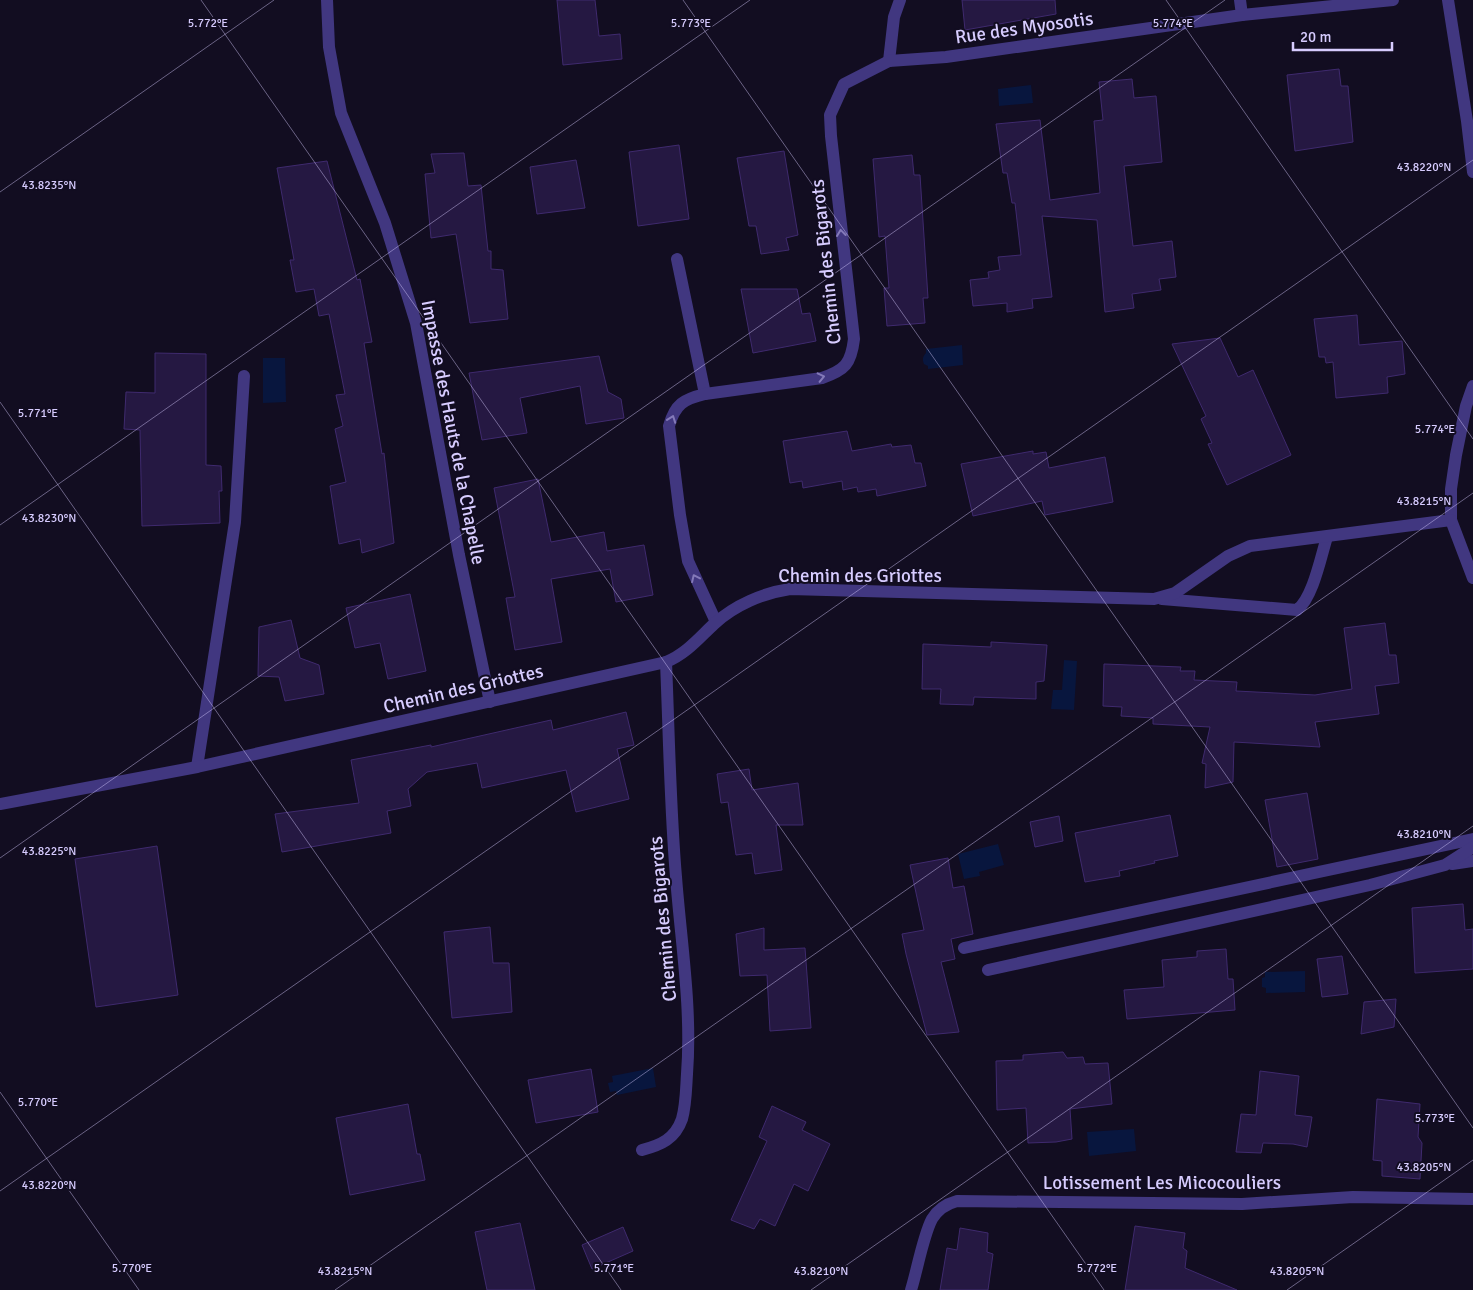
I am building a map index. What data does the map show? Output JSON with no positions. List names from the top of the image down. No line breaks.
{"streets":{"street":["Rue des Myosotis","Chemin des Bigarots","Impasse des Hauts de la Chapelle","Chemin des Griottes","Lotissement Les Micocouliers"]},"crossings":[["Rue des Myosotis","Chemin des Bigarots"],["Chemin des Bigarots","Chemin des Griottes"],["Impasse des Hauts de la Chapelle","Chemin des Griottes"]],"one_way":["Chemin des Bigarots"],"scale_bar":"20 m","coordinates":["5.772°E","5.773°E","5.774°E","43.8220°N","43.8235°N","5.771°E","43.8215°N","43.8230°N","43.8210°N","43.8225°N","5.770°E","43.8205°N"]}
